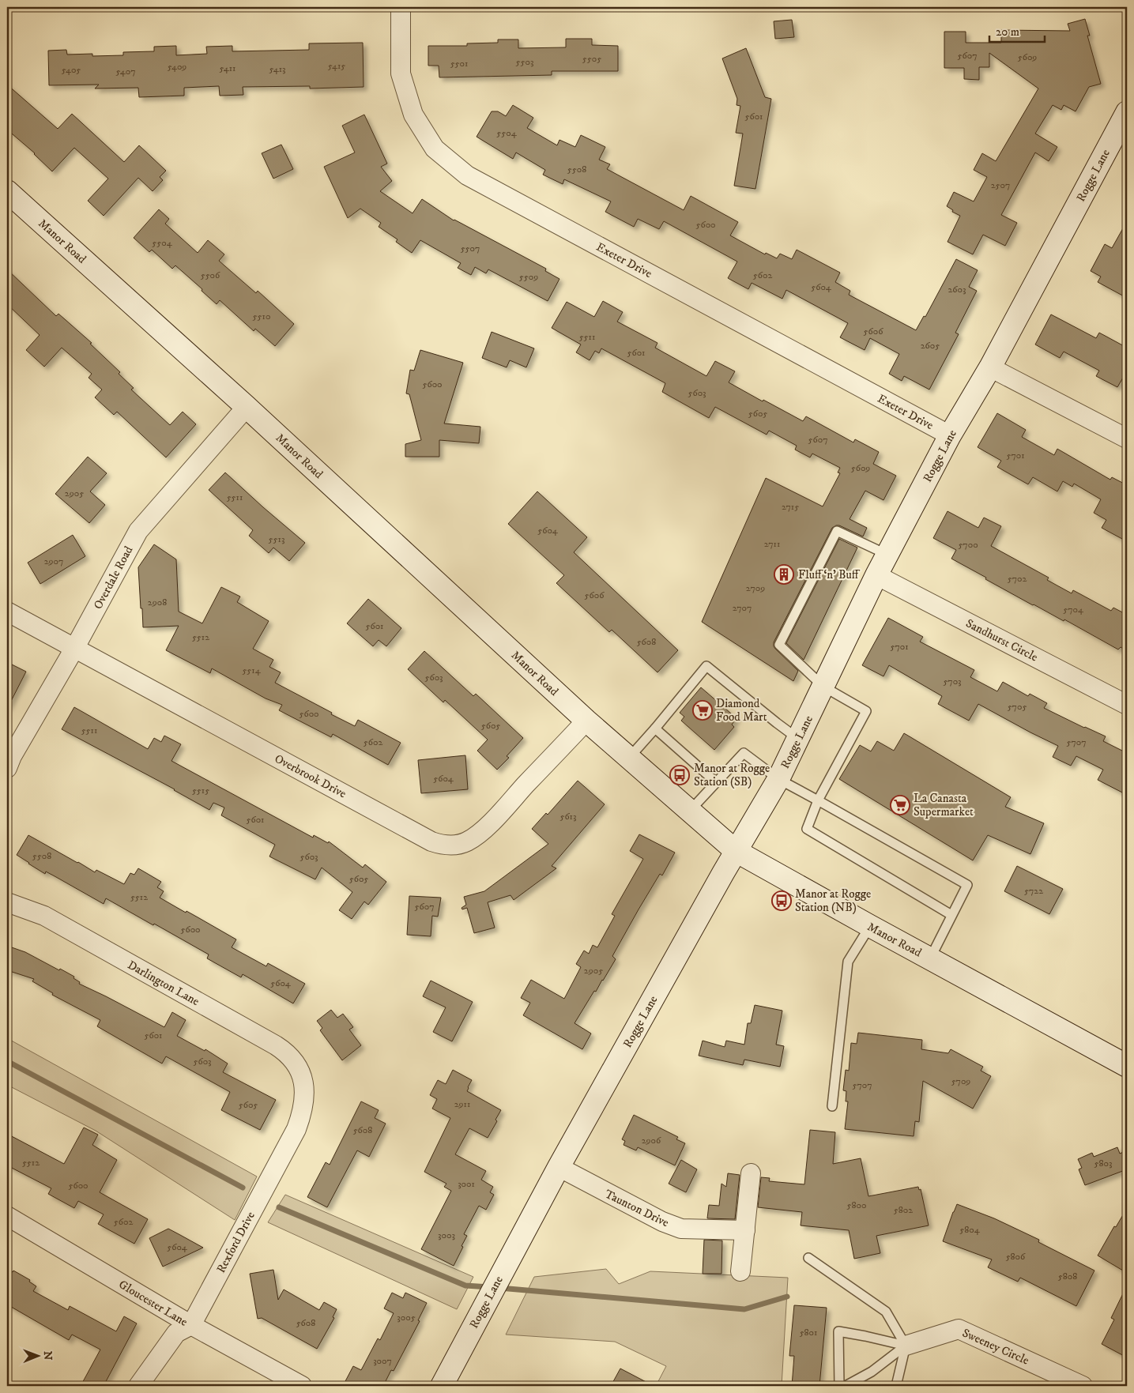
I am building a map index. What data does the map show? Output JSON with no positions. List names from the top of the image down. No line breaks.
{"streets":{"street":["Rogge Lane","Manor Road","Exeter Drive","Overdale Road","Sandhurst Circle","Overbrook Drive","Darlington Lane","Taunton Drive","Rexford Drive","Gloucester Lane","Sweeney Circle"]},"crossings":[["Rogge Lane","Manor Road"],["Rogge Lane","Exeter Drive"],["Rogge Lane","Sandhurst Circle"],["Rogge Lane","Taunton Drive"],["Manor Road","Overdale Road"],["Manor Road","Overbrook Drive"],["Overdale Road","Overbrook Drive"],["Darlington Lane","Rexford Drive"],["Rexford Drive","Gloucester Lane"]],"places":{"building":["Fluff ‘n’ Buff"],"supermarket":["Diamond Food Mart","La Canasta Supermarket"],"bus stop":["Manor at Rogge Station (SB)","Manor at Rogge Station (NB)"]},"house_numbers":["5607","5609","5505","5503","5501","5415","5409","5411","5413","5405","5407","5601","5504","5508","2507","5600","5504","5507","5506","5602","5509","5604","2603","5510","5606","5511","2605","5601","5600","5603","5605","5607","5701","5609","2905","5511","2715","5604","5513","2711","5700","2907","5702","2709","5606","2908","2707","5704","5601","5512","5608","5701","5514","5603","5703","5705","5600","5605","5511","5602","5707","5604","5515","5613","5601","5508","5603","5605","5722","5512","5607","5600","2905","5604","5601","5603","5709","5707","2911","5605","5608","2906","5512","5803","3001","5600","5800","5802","5602","5804","3003","5604","5806","5808","3005","5608","5801","3007"],"scale_bar":"20 m","north":"right"}
